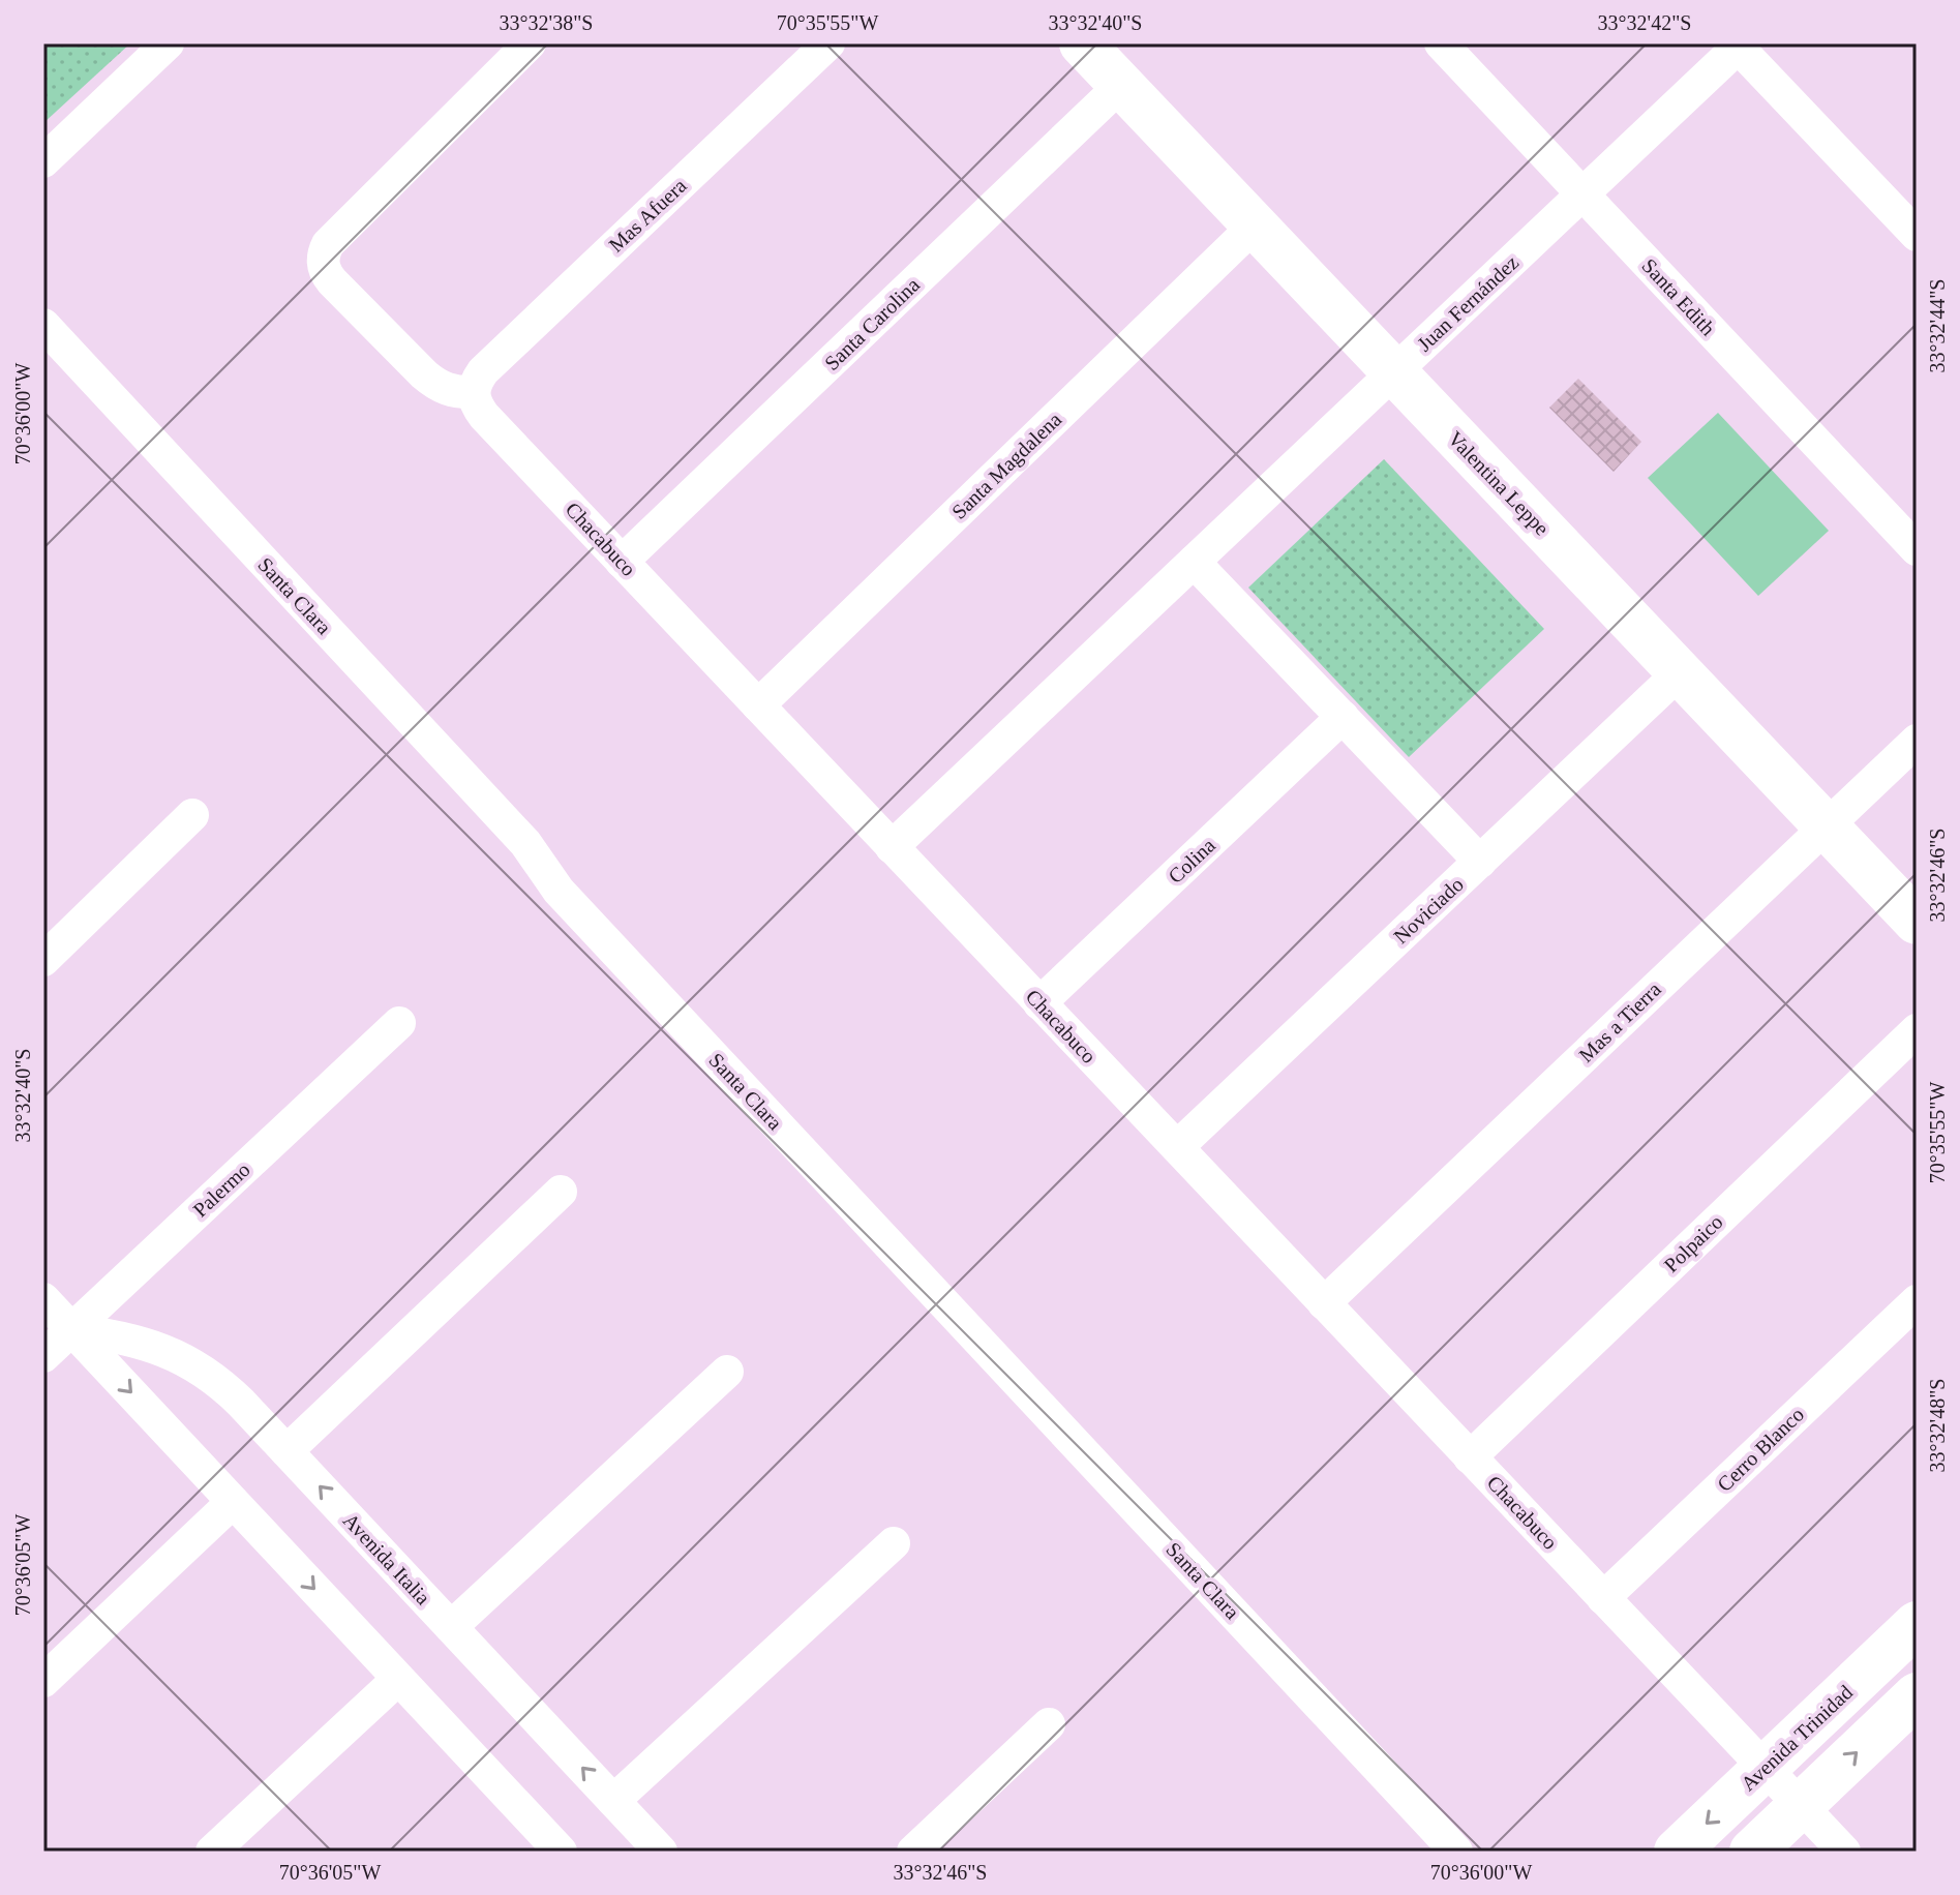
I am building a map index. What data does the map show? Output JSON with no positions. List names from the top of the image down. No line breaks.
{"streets":{"street":["Mas Afuera","Santa Edith","Juan Fernández","Santa Carolina","Santa Magdalena","Valentina Leppe","Chacabuco","Santa Clara","Colina","Noviciado","Mas a Tierra","Palermo","Polpaico","Cerro Blanco","Avenida Italia","Avenida Trinidad"]},"crossings":[["Mas Afuera","Chacabuco"],["Santa Edith","Juan Fernández"],["Juan Fernández","Valentina Leppe"],["Juan Fernández","Chacabuco"],["Santa Carolina","Valentina Leppe"],["Santa Carolina","Chacabuco"],["Santa Magdalena","Valentina Leppe"],["Santa Magdalena","Chacabuco"],["Valentina Leppe","Noviciado"],["Valentina Leppe","Mas a Tierra"],["Chacabuco","Colina"],["Chacabuco","Noviciado"],["Chacabuco","Mas a Tierra"],["Chacabuco","Polpaico"],["Chacabuco","Cerro Blanco"],["Chacabuco","Avenida Trinidad"],["Palermo","Avenida Italia"]],"coordinates":["33°32'38\"S","70°35'55\"W","33°32'40\"S","33°32'42\"S","33°32'44\"S","70°36'00\"W","33°32'46\"S","33°32'48\"S","70°36'05\"W"]}
